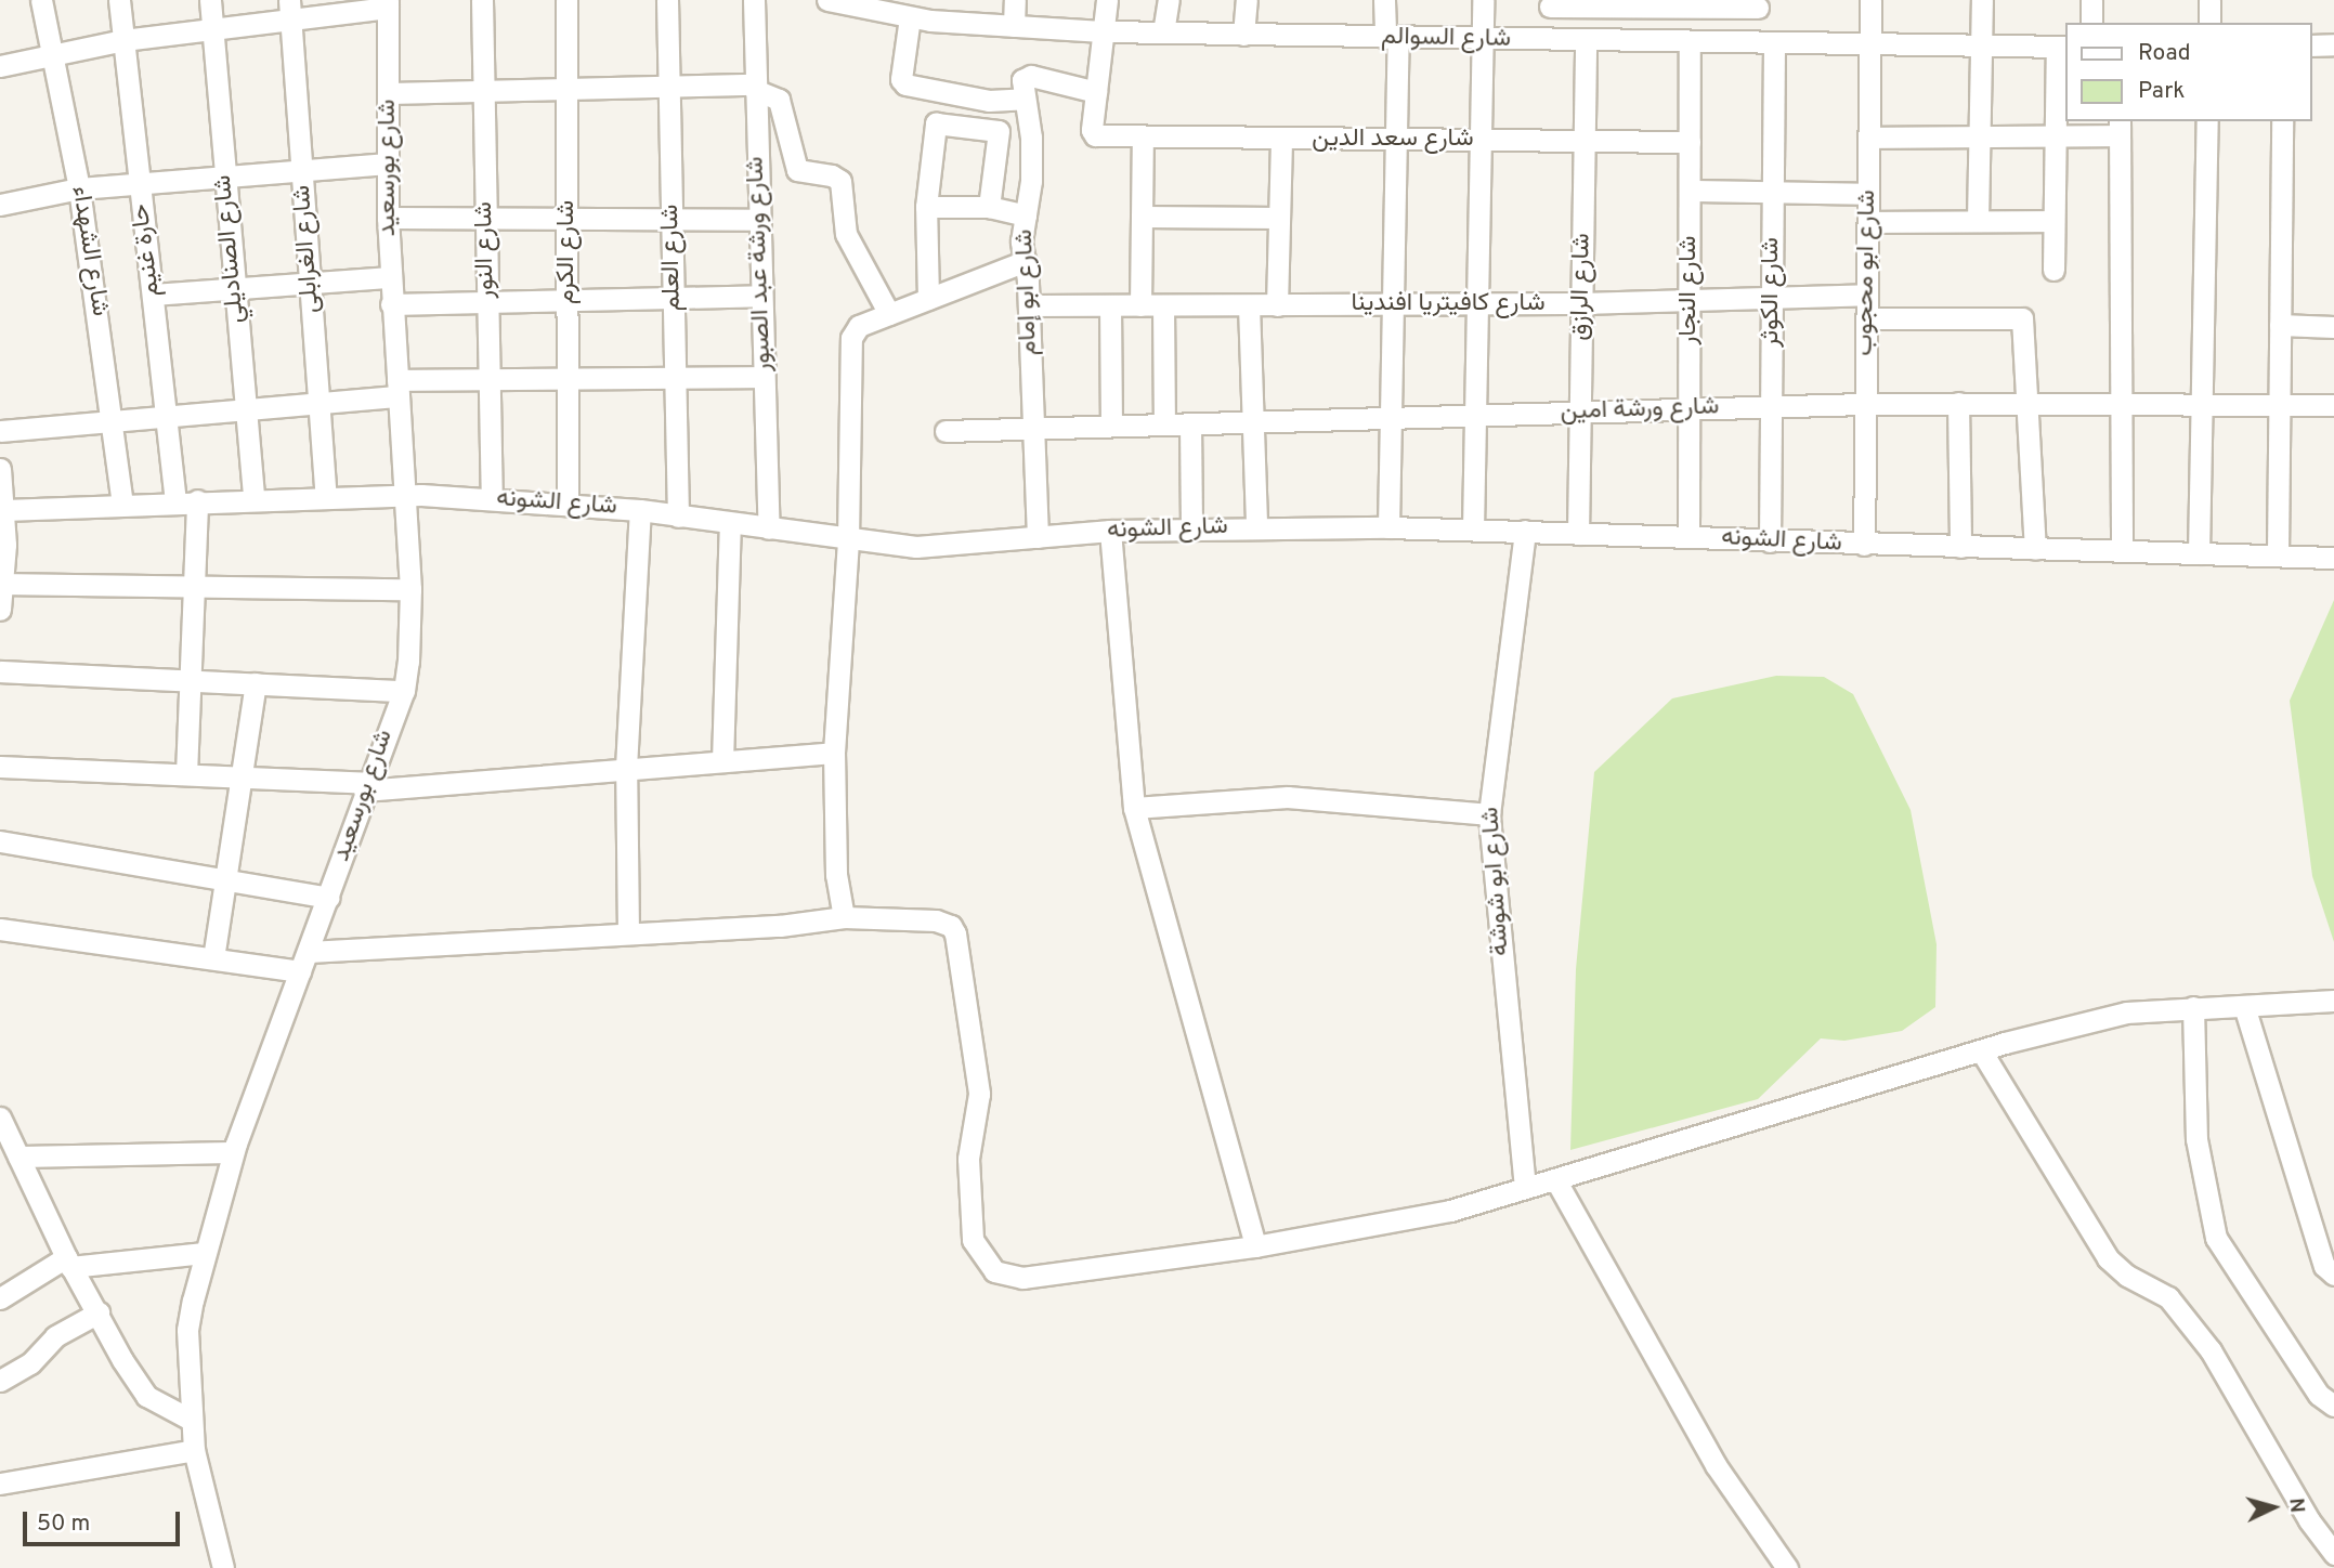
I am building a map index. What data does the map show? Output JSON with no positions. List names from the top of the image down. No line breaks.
{"streets":{"street":["شارع السوالم","شارع سعد الدين","شارع بورسعيد","شارع الصناديلي","شارع الغرابلى","حارة غنيم","شارع النور","شارع الشهداء","شارع الكرم","شارع العلم","شارع ورشة عبد الصبور","شارع ابو محجوب","شارع الرازق","شارع النجار","شارع ابو إمام","شارع الكوثر","شارع كافيتريا افندينا","شارع ورشة امين","شارع الشونه","شارع ابو شوشة"]},"crossings":[["شارع السوالم","شارع ابو محجوب"],["شارع السوالم","شارع الرازق"],["شارع السوالم","شارع النجار"],["شارع السوالم","شارع الكوثر"],["شارع سعد الدين","شارع الرازق"],["شارع سعد الدين","شارع النجار"],["شارع بورسعيد","شارع الشونه"],["شارع الصناديلي","شارع الشونه"],["شارع الغرابلى","شارع الشونه"],["حارة غنيم","شارع الشونه"],["شارع النور","شارع الشونه"],["شارع الشهداء","شارع الشونه"],["شارع الكرم","شارع الشونه"],["شارع العلم","شارع الشونه"],["شارع ورشة عبد الصبور","شارع الشونه"],["شارع ابو محجوب","شارع كافيتريا افندينا"],["شارع ابو محجوب","شارع ورشة امين"],["شارع ابو محجوب","شارع الشونه"],["شارع الرازق","شارع كافيتريا افندينا"],["شارع الرازق","شارع ورشة امين"],["شارع الرازق","شارع الشونه"],["شارع النجار","شارع كافيتريا افندينا"],["شارع النجار","شارع ورشة امين"],["شارع النجار","شارع الشونه"],["شارع ابو إمام","شارع كافيتريا افندينا"],["شارع ابو إمام","شارع ورشة امين"],["شارع ابو إمام","شارع الشونه"],["شارع الكوثر","شارع كافيتريا افندينا"],["شارع الكوثر","شارع ورشة امين"],["شارع الكوثر","شارع الشونه"],["شارع الشونه","شارع ابو شوشة"]],"legend":["Road","Park"],"scale_bar":"50 m","north":"right"}
